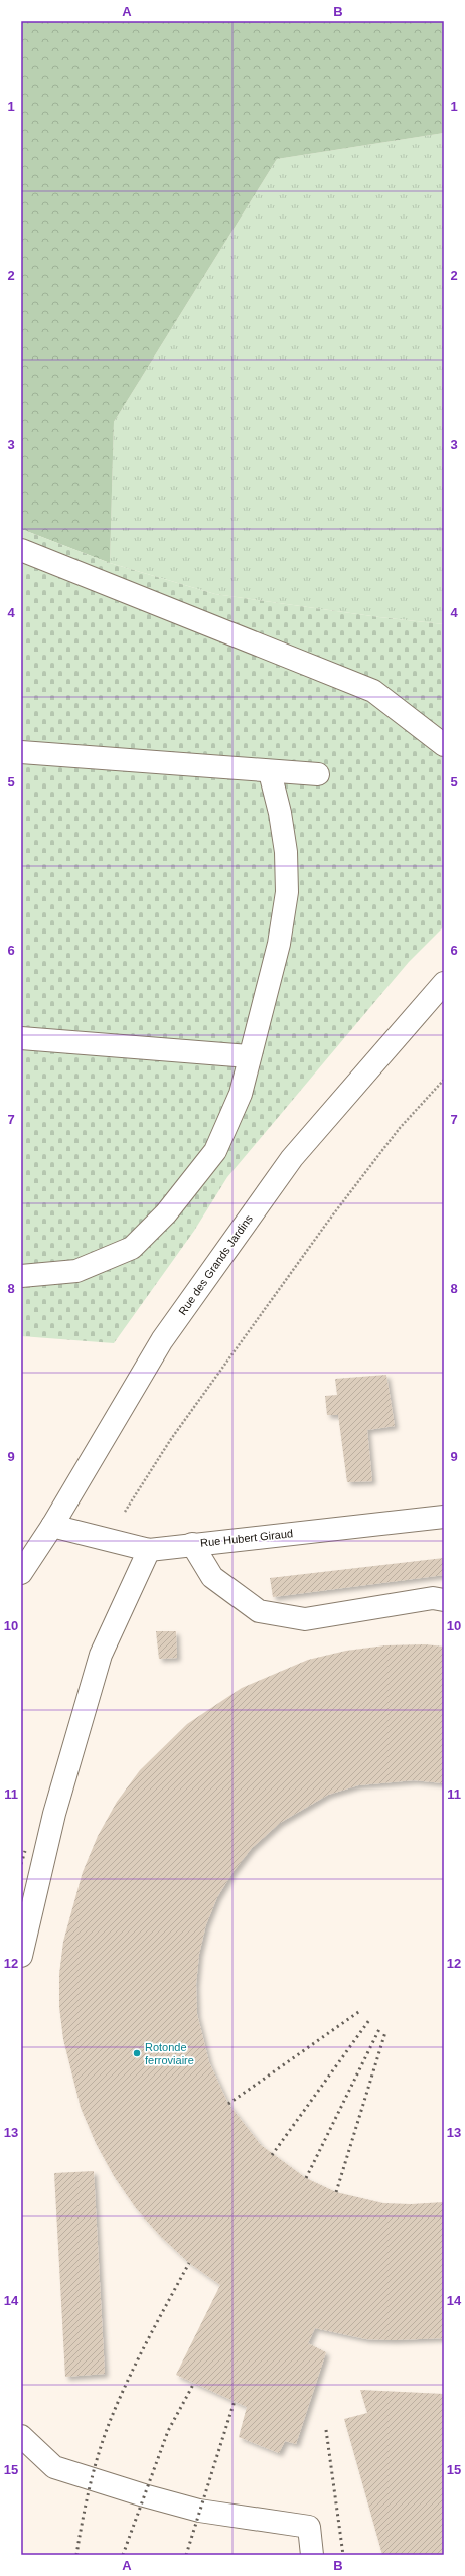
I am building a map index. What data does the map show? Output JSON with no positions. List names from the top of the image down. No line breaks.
{"streets":{"main road":["Rue des Grands Jardins","Rue Hubert Giraud"]},"crossings":[["Rue des Grands Jardins","Rue Hubert Giraud"]],"places":["Rotonde ferroviaire"],"grid":{"columns":["A","B"],"rows":["1","2","3","4","5","6","7","8","9","10","11","12","13","14","15"]}}
